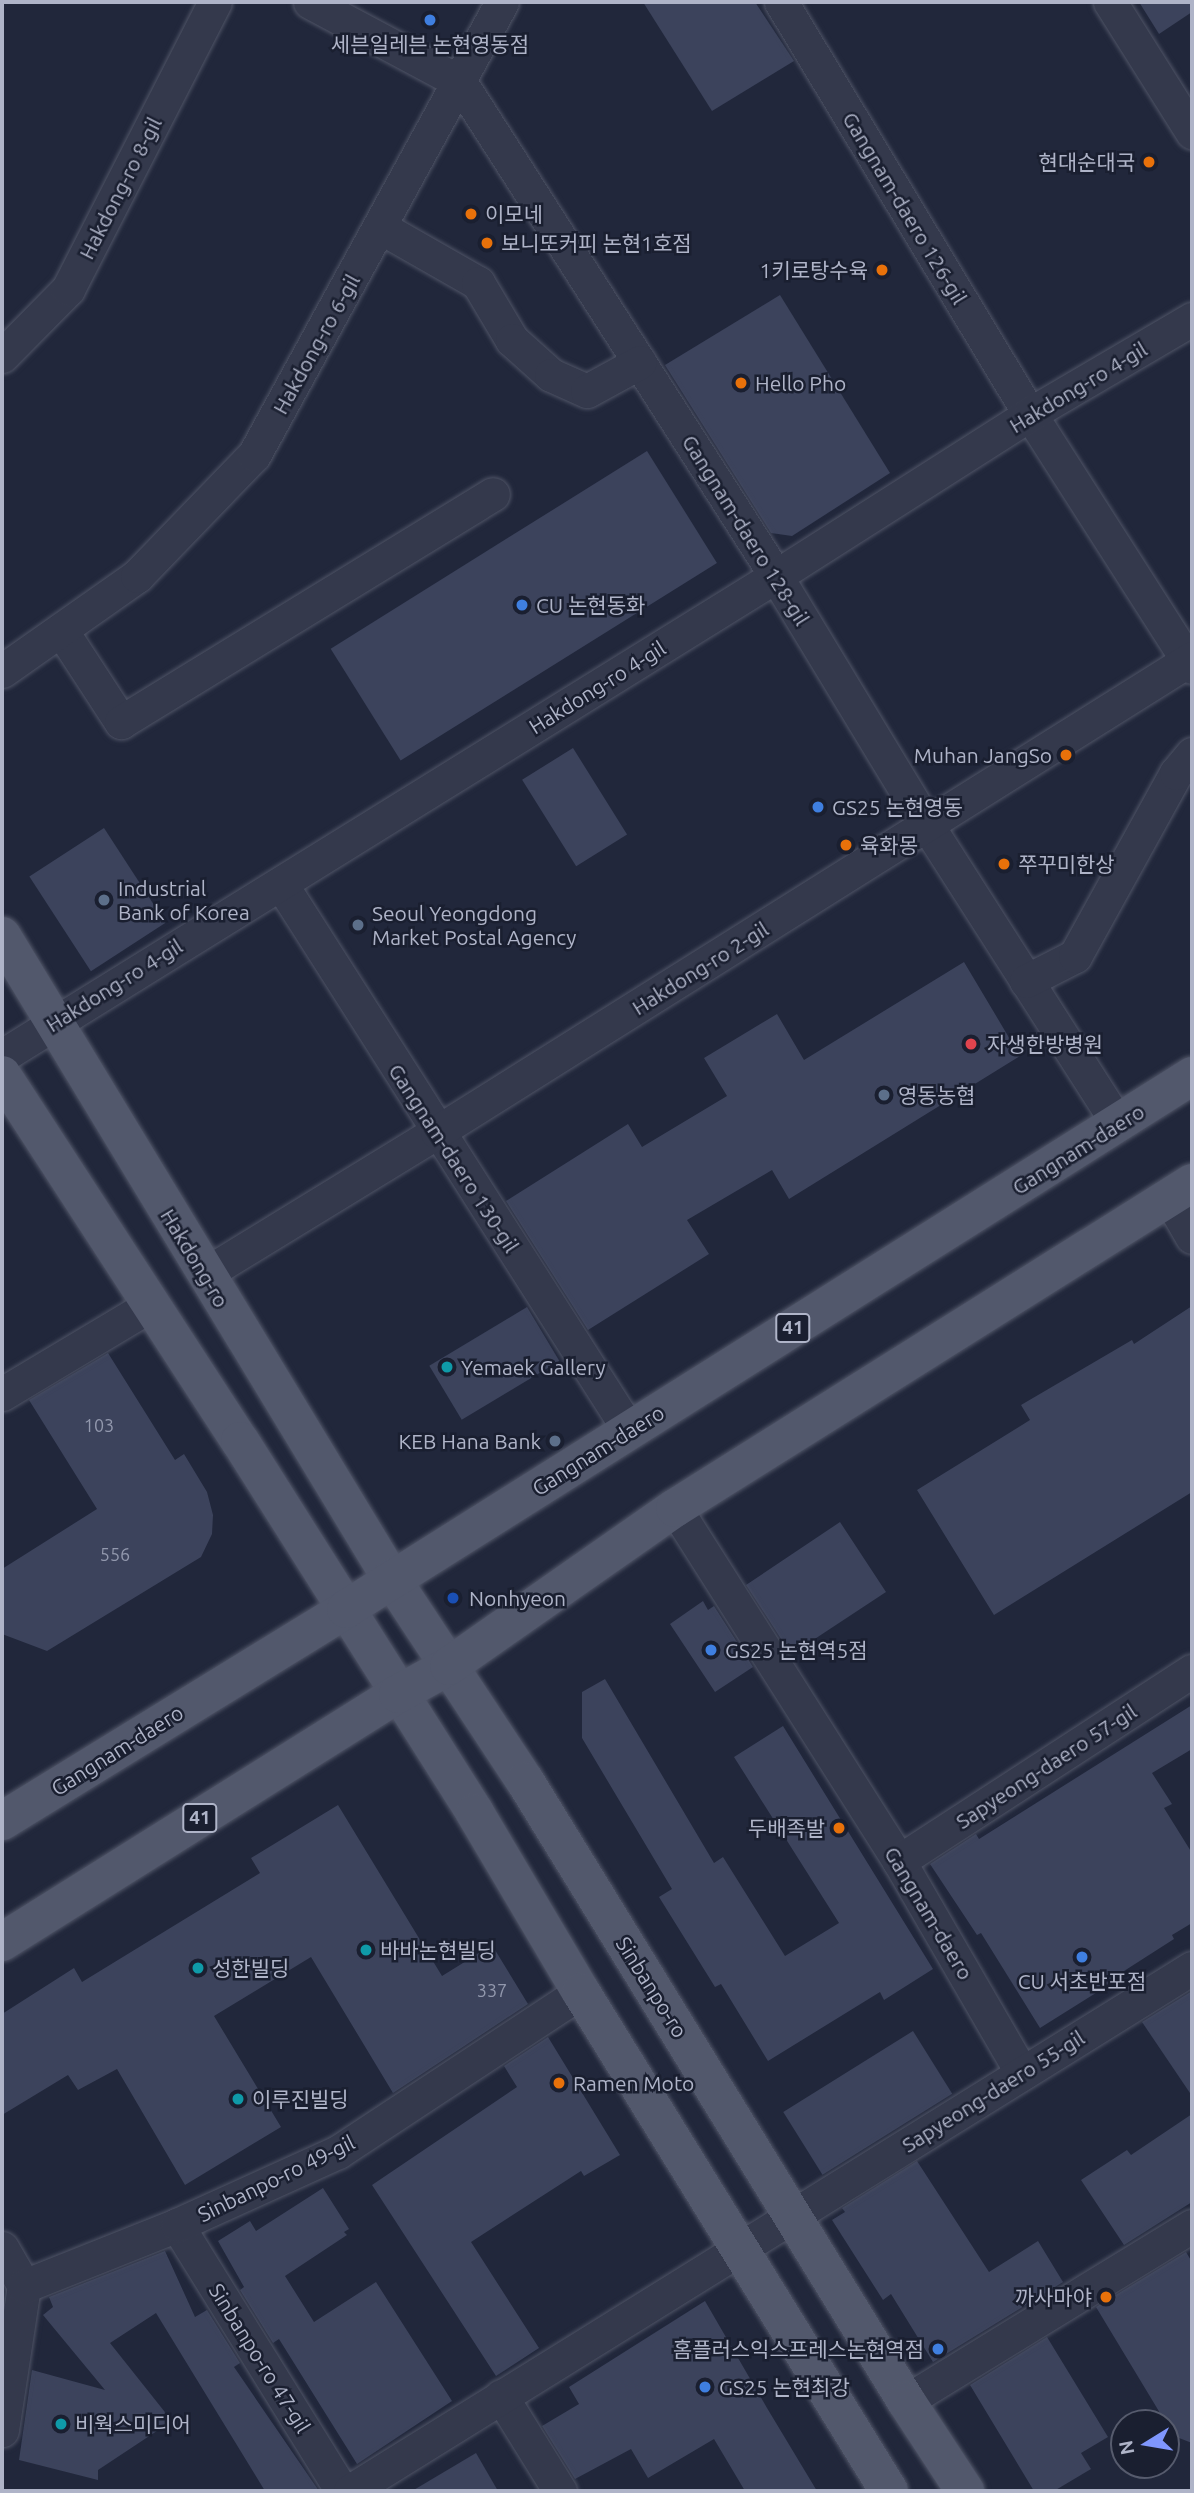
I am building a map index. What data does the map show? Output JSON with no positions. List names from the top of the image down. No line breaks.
{"streets":{"main road":["Gangnam-daero","Hakdong-ro","41","Sinbanpo-ro"],"street":["Hakdong-ro 8-gil","Gangnam-daero 126-gil","Hakdong-ro 6-gil","Hakdong-ro 4-gil","Gangnam-daero 128-gil","Hakdong-ro 2-gil","Gangnam-daero 130-gil","Sapyeong-daero 57-gil","Sapyeong-daero 55-gil","Sinbanpo-ro 49-gil","Sinbanpo-ro 47-gil"]},"crossings":[["Gangnam-daero 126-gil","Hakdong-ro 4-gil"],["Gangnam-daero 126-gil","Hakdong-ro 2-gil"],["Hakdong-ro 6-gil","Gangnam-daero 128-gil"],["Hakdong-ro 4-gil","Gangnam-daero 128-gil"],["Hakdong-ro 4-gil","Gangnam-daero 130-gil"],["Hakdong-ro 4-gil","Hakdong-ro"],["Gangnam-daero 128-gil","Hakdong-ro 2-gil"],["Gangnam-daero 128-gil","Gangnam-daero"],["Hakdong-ro 2-gil","Gangnam-daero 130-gil"],["Hakdong-ro 2-gil","Hakdong-ro"],["Gangnam-daero","Gangnam-daero 130-gil"],["Gangnam-daero","Hakdong-ro"],["Gangnam-daero","41"],["Gangnam-daero","Sapyeong-daero 57-gil"],["Gangnam-daero","Sinbanpo-ro"],["Gangnam-daero","Sapyeong-daero 55-gil"],["Hakdong-ro","Sinbanpo-ro"],["41","Sinbanpo-ro"],["Sinbanpo-ro","Sapyeong-daero 55-gil"],["Sinbanpo-ro 49-gil","Sinbanpo-ro 47-gil"]],"places":["세븐일레븐 논현영동점","현대순대국","이모네","보니또커피 논현1호점","1키로탕수육","Hello Pho","CU 논현동화","Muhan JangSo","GS25 논현영동","육화몽","쭈꾸미한상","Industrial Bank of Korea","Seoul Yeongdong Market Postal Agency","자생한방병원","영동농협","Yemaek Gallery","KEB Hana Bank","Nonhyeon","GS25 논현역5점","두배족발","바바논현빌딩","CU 서초반포점","성한빌딩","Ramen Moto","이루진빌딩","까사마야","홈플러스익스프레스논현역점","GS25 논현최강","비웍스미디어"],"house_numbers":["103","556","337"],"north":"left"}
